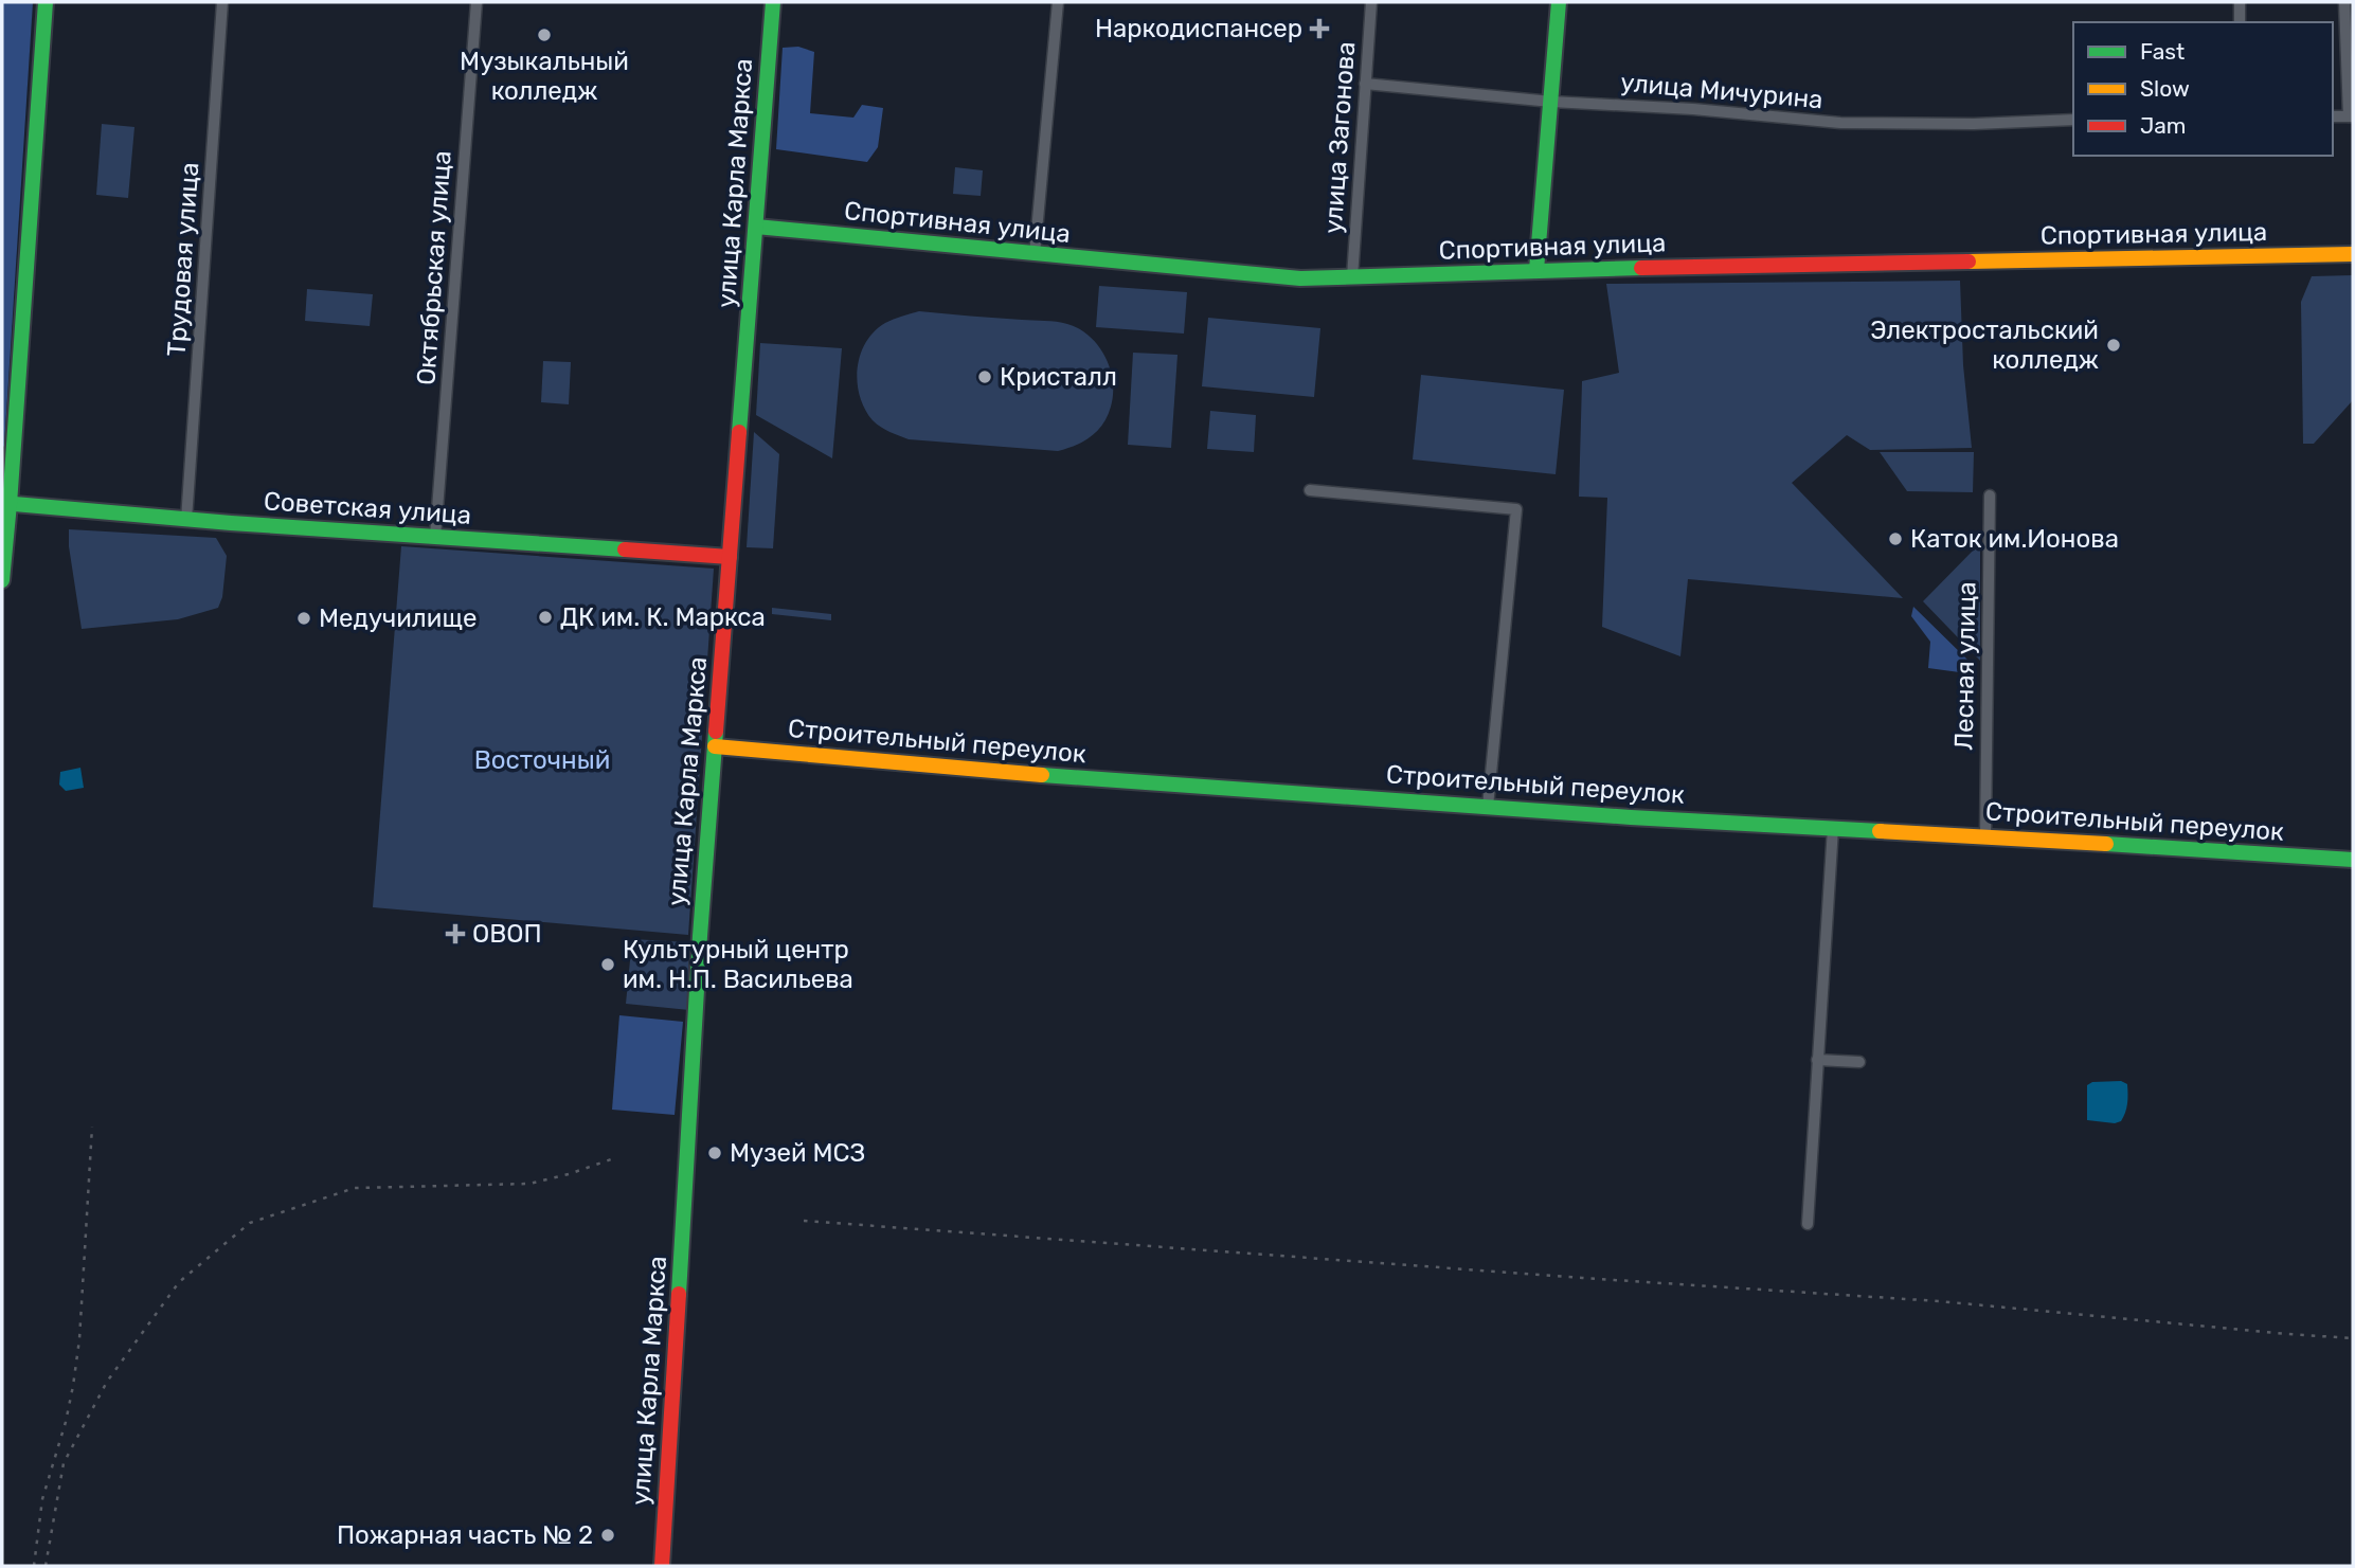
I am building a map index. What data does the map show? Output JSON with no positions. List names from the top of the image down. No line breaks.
{"streets":{"street":["улица Мичурина","улица Загонова","улица Карла Маркса","Спортивная улица","Трудовая улица","Октябрьская улица","Советская улица","Лесная улица","Строительный переулок"]},"crossings":[["улица Мичурина","улица Загонова"],["улица Загонова","Спортивная улица"],["улица Карла Маркса","Спортивная улица"],["улица Карла Маркса","Советская улица"],["улица Карла Маркса","Строительный переулок"],["Трудовая улица","Советская улица"],["Октябрьская улица","Советская улица"],["Лесная улица","Строительный переулок"]],"parks":["Восточный"],"places":{"health":["Наркодиспансер","ОВОП"],"other":["Музыкальный колледж","Электростальский колледж","Кристалл","Каток им.Ионова","ДК им. К. Маркса","Медучилище","Культурный центр им. Н.П. Васильева","Музей МСЗ","Пожарная часть № 2"]},"legend":["Fast","Slow","Jam"]}
